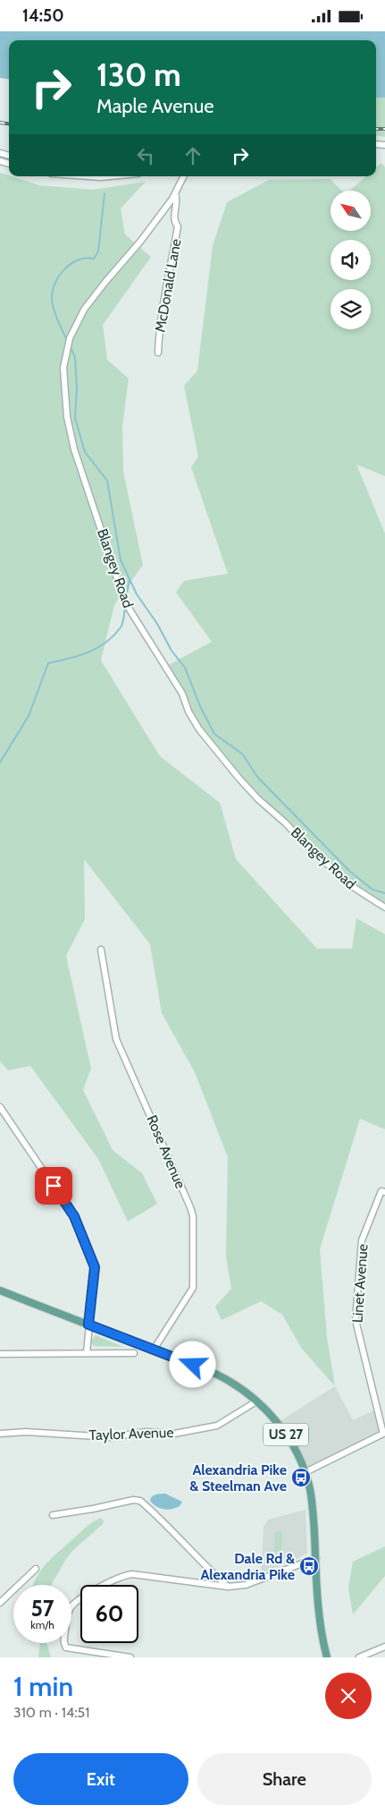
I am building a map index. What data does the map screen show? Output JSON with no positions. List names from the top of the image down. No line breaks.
{"streets":{"main road":["US 27"],"street":["McDonald Lane","Blangey Road","Rose Avenue","Linet Avenue","Taylor Avenue"]},"crossings":[["McDonald Lane","Blangey Road"],["Rose Avenue","US 27"],["Taylor Avenue","US 27"]],"places":{"bus stop":["Alexandria Pike & Steelman Ave","Dale Rd & Alexandria Pike"]},"north":"top left","page":{"status":"14:50","turn":["130 m","Maple Avenue"],"speed":"57 km/h","limit":"60","heading":["1 min","310 m · 14:51"],"buttons":["Exit","Share"]}}
